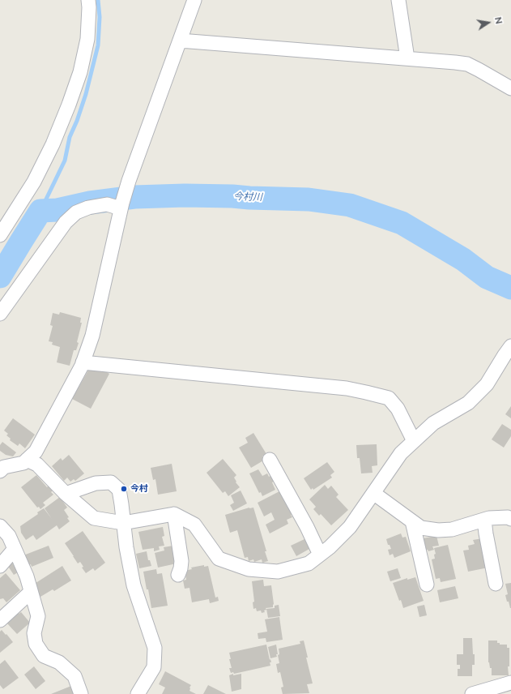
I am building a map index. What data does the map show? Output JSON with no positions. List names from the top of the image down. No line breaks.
{"water":["今村川"],"places":["今村"],"north":"right"}
